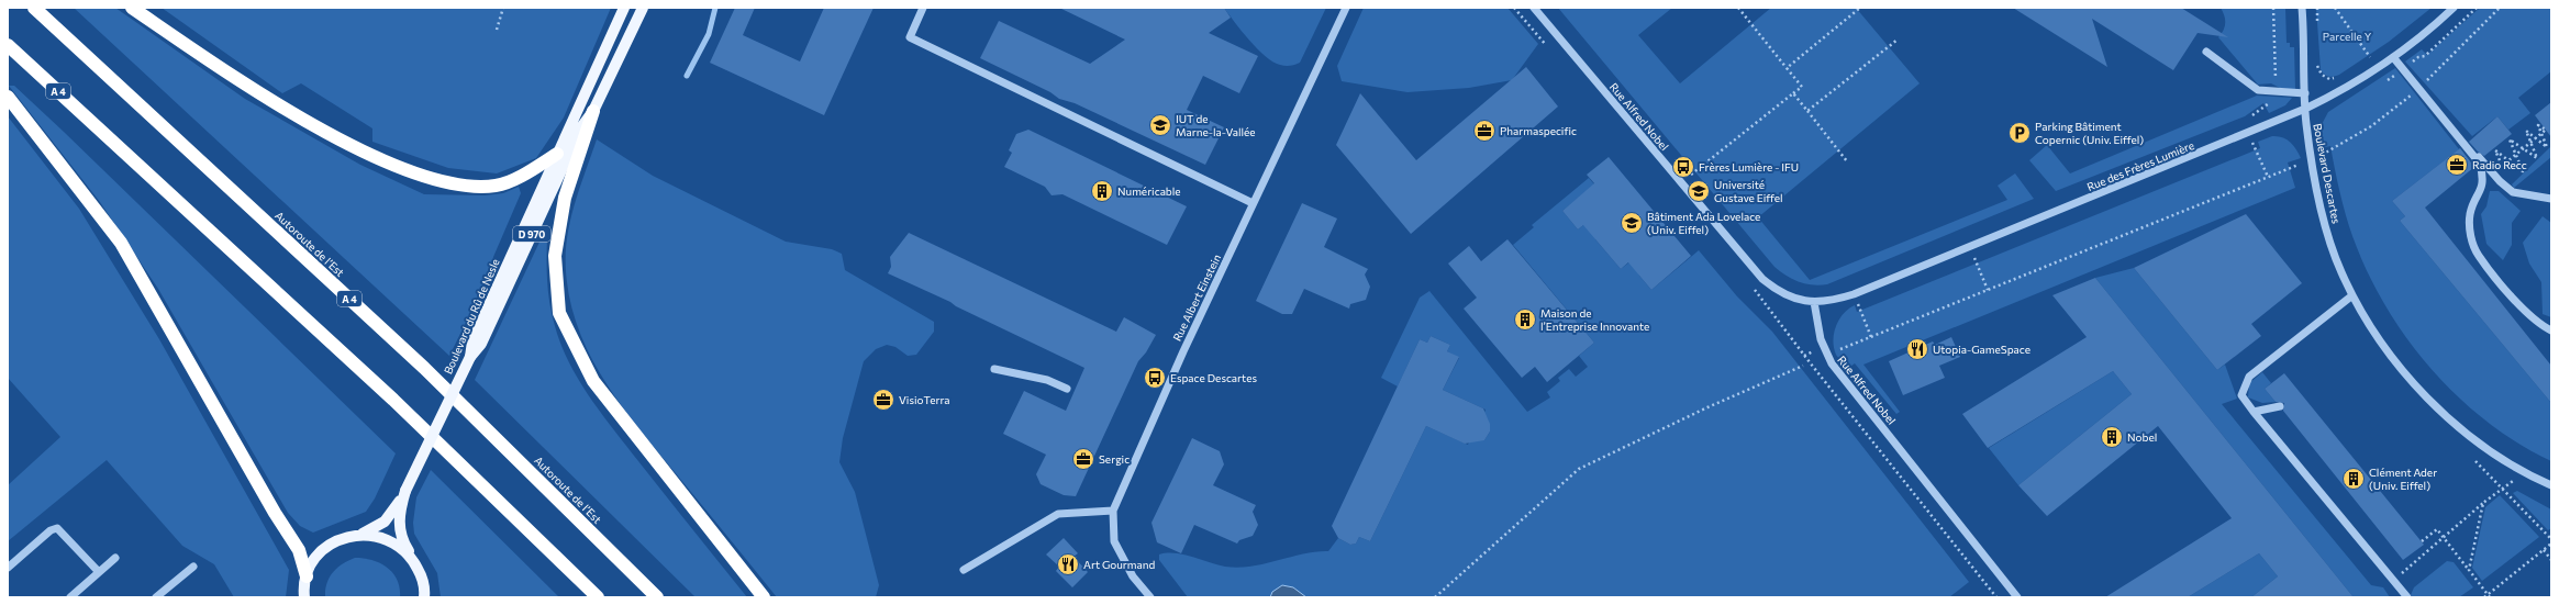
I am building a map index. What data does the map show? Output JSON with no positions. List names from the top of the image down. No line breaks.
{"streets":{"highway":["A 4","Autoroute de l’Est"],"main road":["D 970","Boulevard du Rû de Nesle"],"street":["Rue Alfred Nobel","Rue des Frères Lumière","Boulevard Descartes","Rue Albert Einstein"]},"crossings":[["Rue Alfred Nobel","Rue des Frères Lumière"],["Rue des Frères Lumière","Boulevard Descartes"],["D 970","Boulevard du Rû de Nesle"]],"parks":["Parcelle Y"],"places":{"school or university":["IUT de Marne-la-Vallée","Université Gustave Eiffel","Bâtiment Ada Lovelace (Univ. Eiffel)"],"office":["Pharmaspecific","Radio Recc","VisioTerra","Sergic"],"parking":["Parking Bâtiment Copernic (Univ. Eiffel)"],"bus stop":["Frères Lumière - IFU","Espace Descartes"],"building":["Numéricable","Maison de l’Entreprise Innovante","Nobel","Clément Ader (Univ. Eiffel)"],"restaurant":["Utopia-GameSpace","Art Gourmand"]}}
